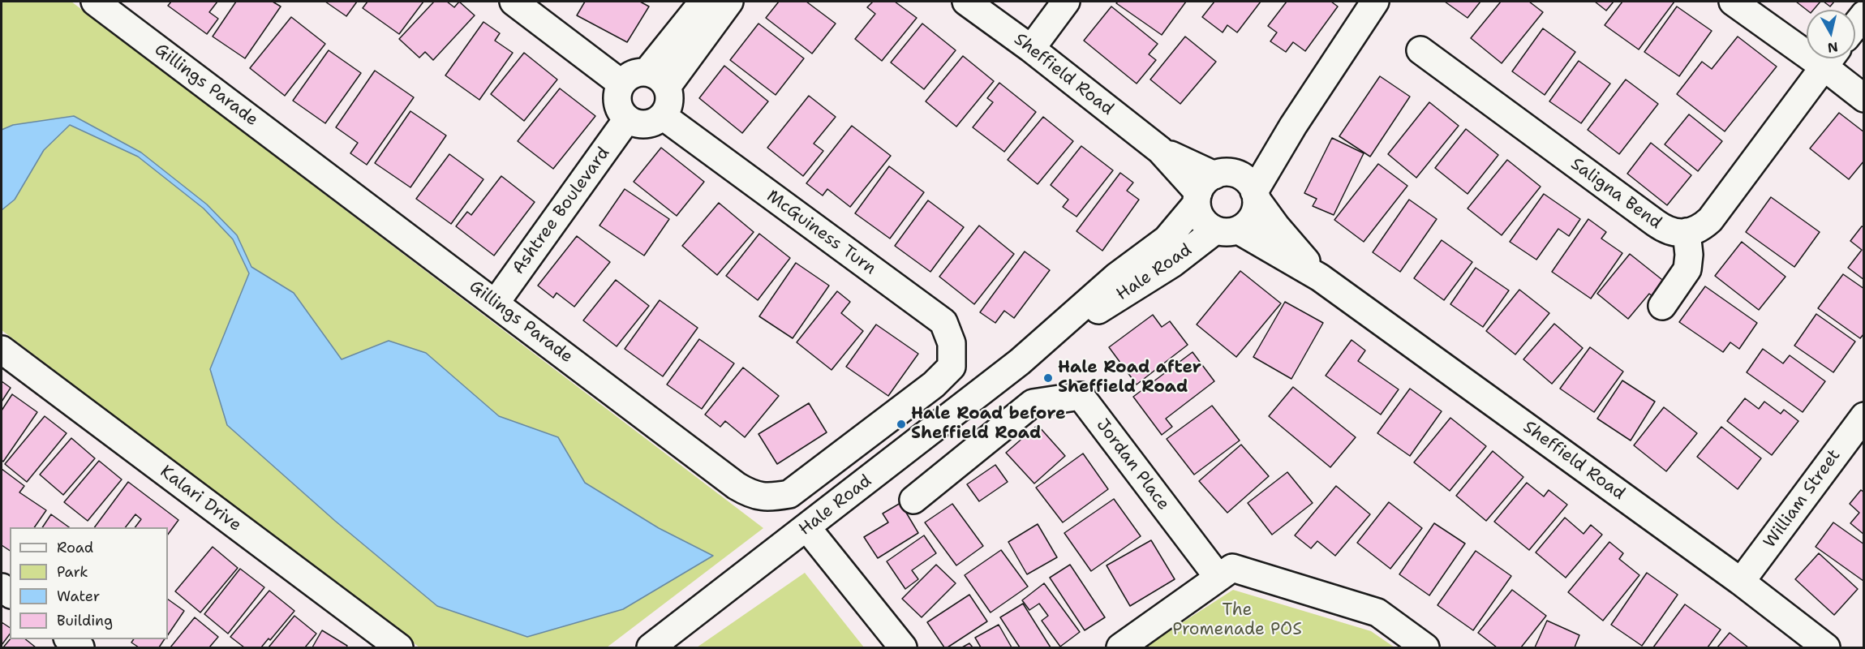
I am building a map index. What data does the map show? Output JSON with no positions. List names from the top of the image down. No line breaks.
{"streets":{"street":["Sheffield Road","Gillings Parade","Saligna Bend","Ashtree Boulevard","McGuiness Turn","Hale Road","Jordan Place","Kalari Drive","William Street"]},"crossings":[["Sheffield Road","Hale Road"],["Sheffield Road","William Street"],["Gillings Parade","Ashtree Boulevard"],["Gillings Parade","McGuiness Turn"],["Ashtree Boulevard","McGuiness Turn"]],"parks":["The Promenade POS"],"places":["Hale Road after Sheffield Road","Hale Road before Sheffield Road"],"legend":["Road","Park","Water","Building"],"north":"bottom"}
